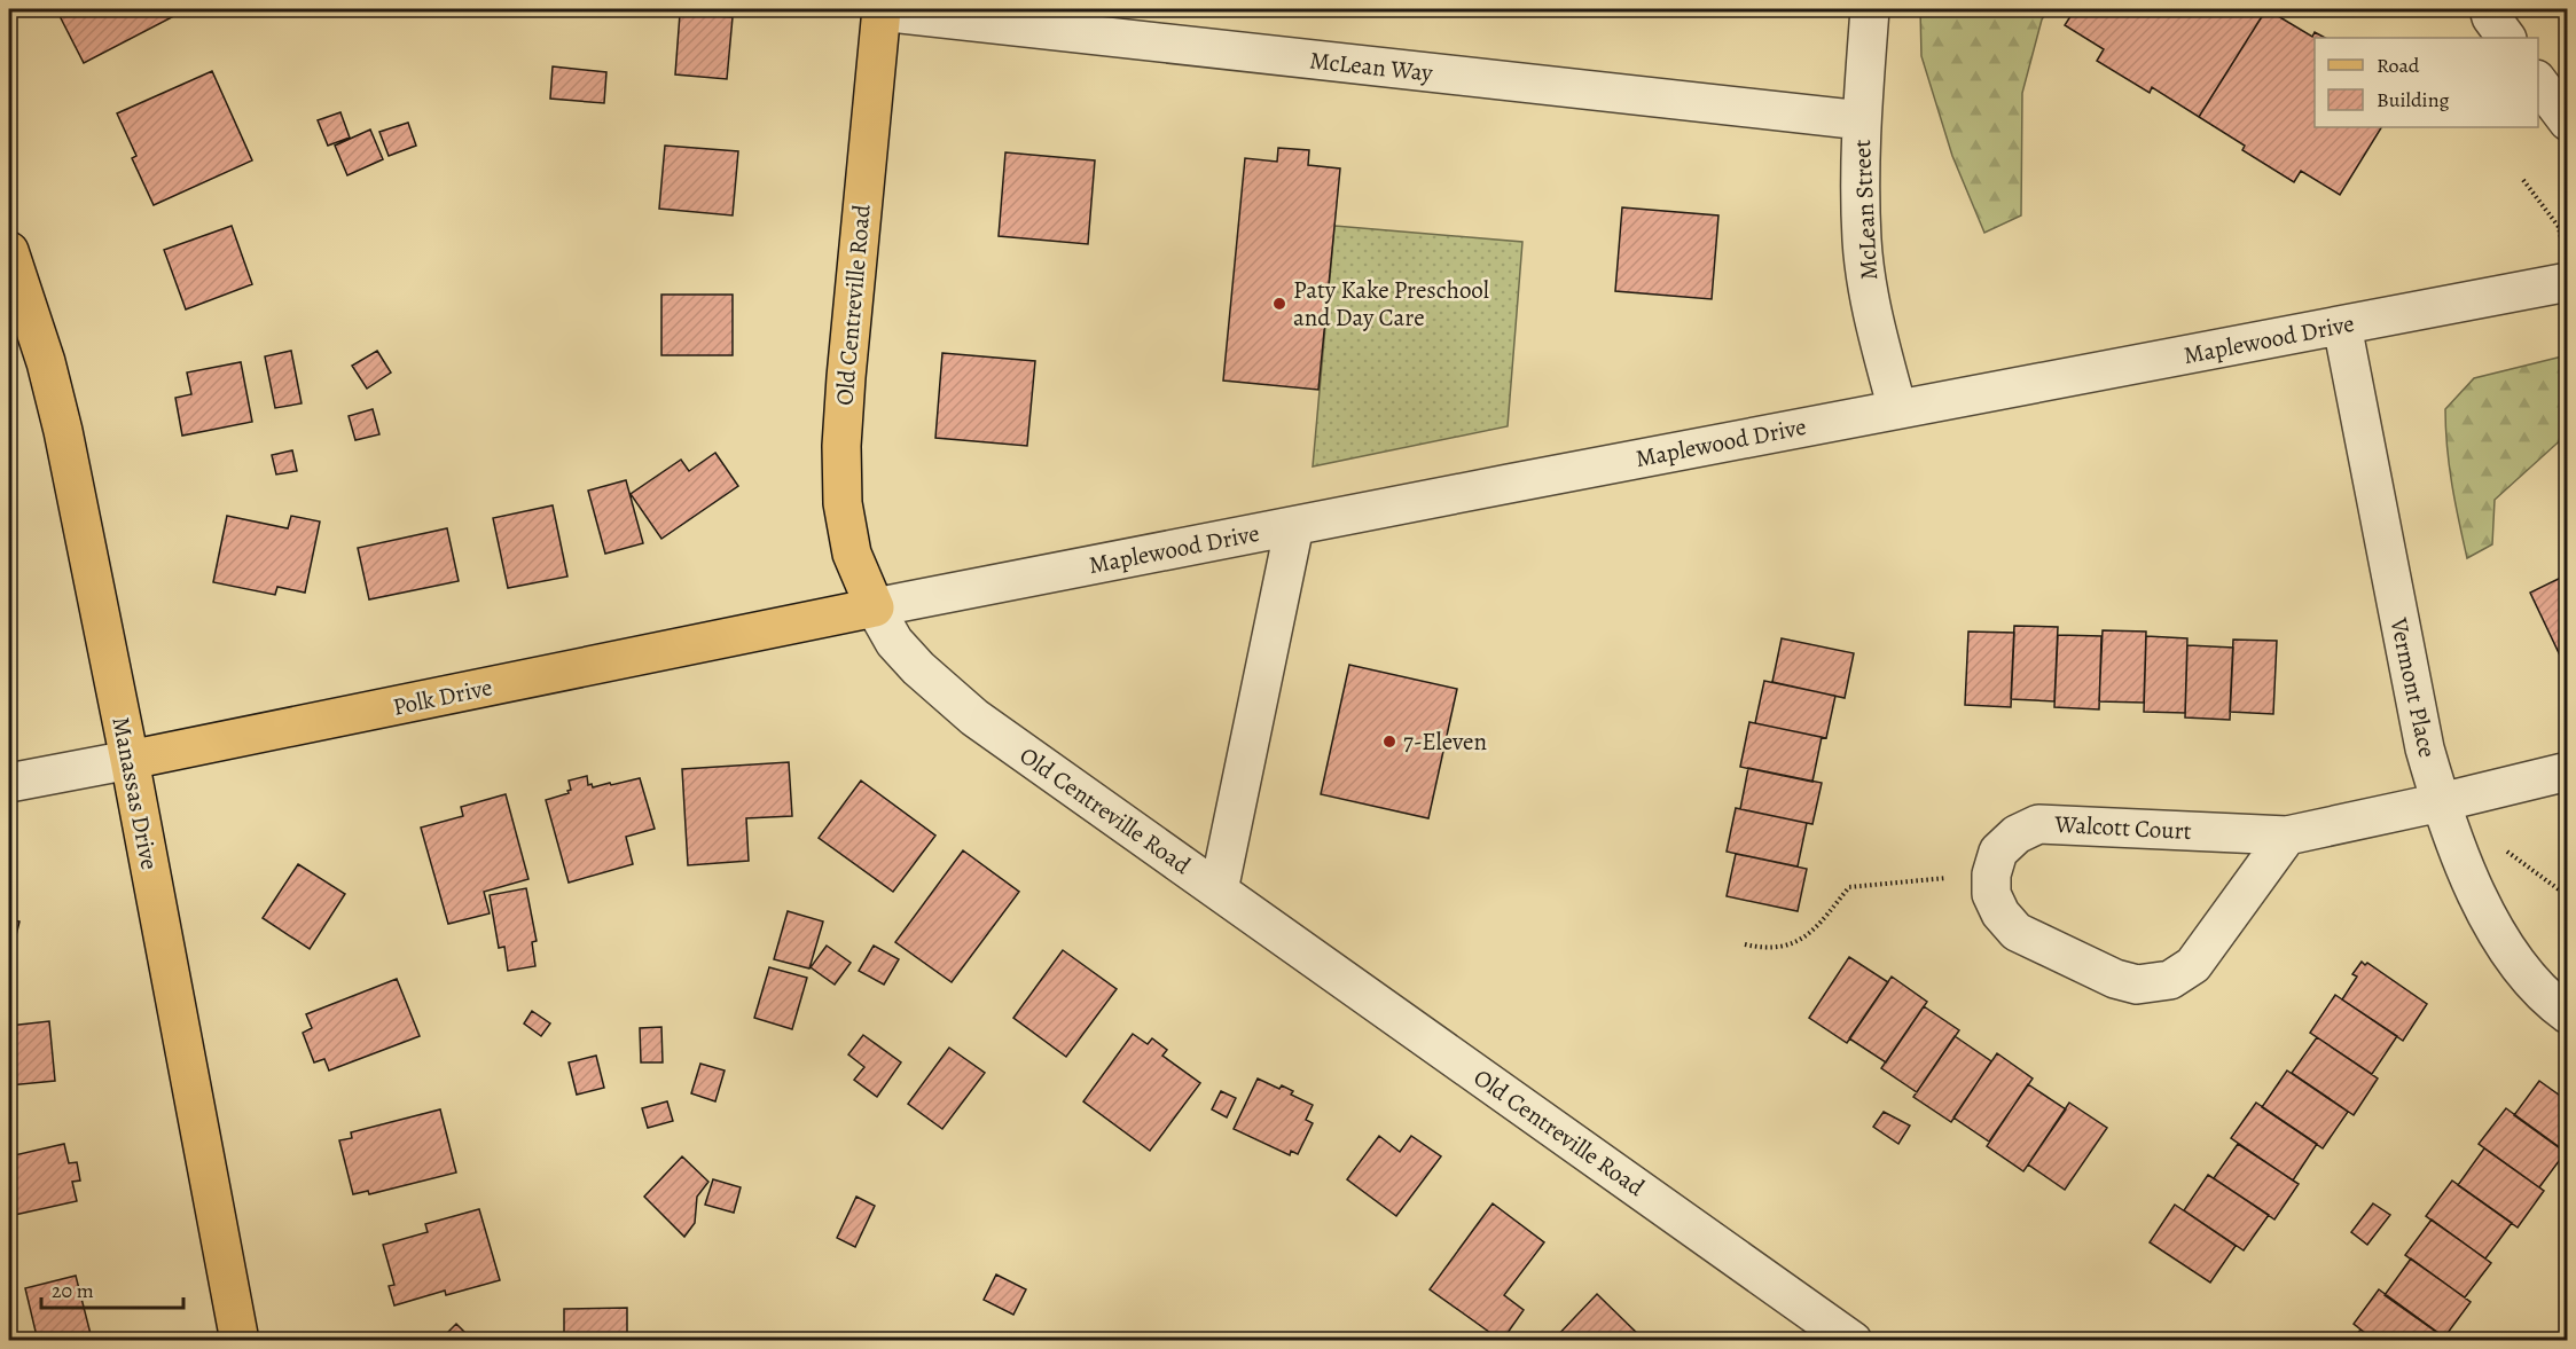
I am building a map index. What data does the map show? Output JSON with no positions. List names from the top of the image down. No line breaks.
{"streets":{"main road":["Old Centreville Road","Polk Drive","Manassas Drive"],"street":["McLean Way","McLean Street","Maplewood Drive","Vermont Place","Walcott Court"]},"crossings":[["McLean Way","McLean Street"],["McLean Way","Old Centreville Road"],["McLean Street","Maplewood Drive"],["Old Centreville Road","Maplewood Drive"],["Old Centreville Road","Polk Drive"],["Maplewood Drive","Vermont Place"],["Maplewood Drive","Polk Drive"],["Vermont Place","Walcott Court"],["Polk Drive","Manassas Drive"]],"places":["Paty Kake Preschool and Day Care","7-Eleven"],"legend":["Road","Building"],"scale_bar":"20 m"}
